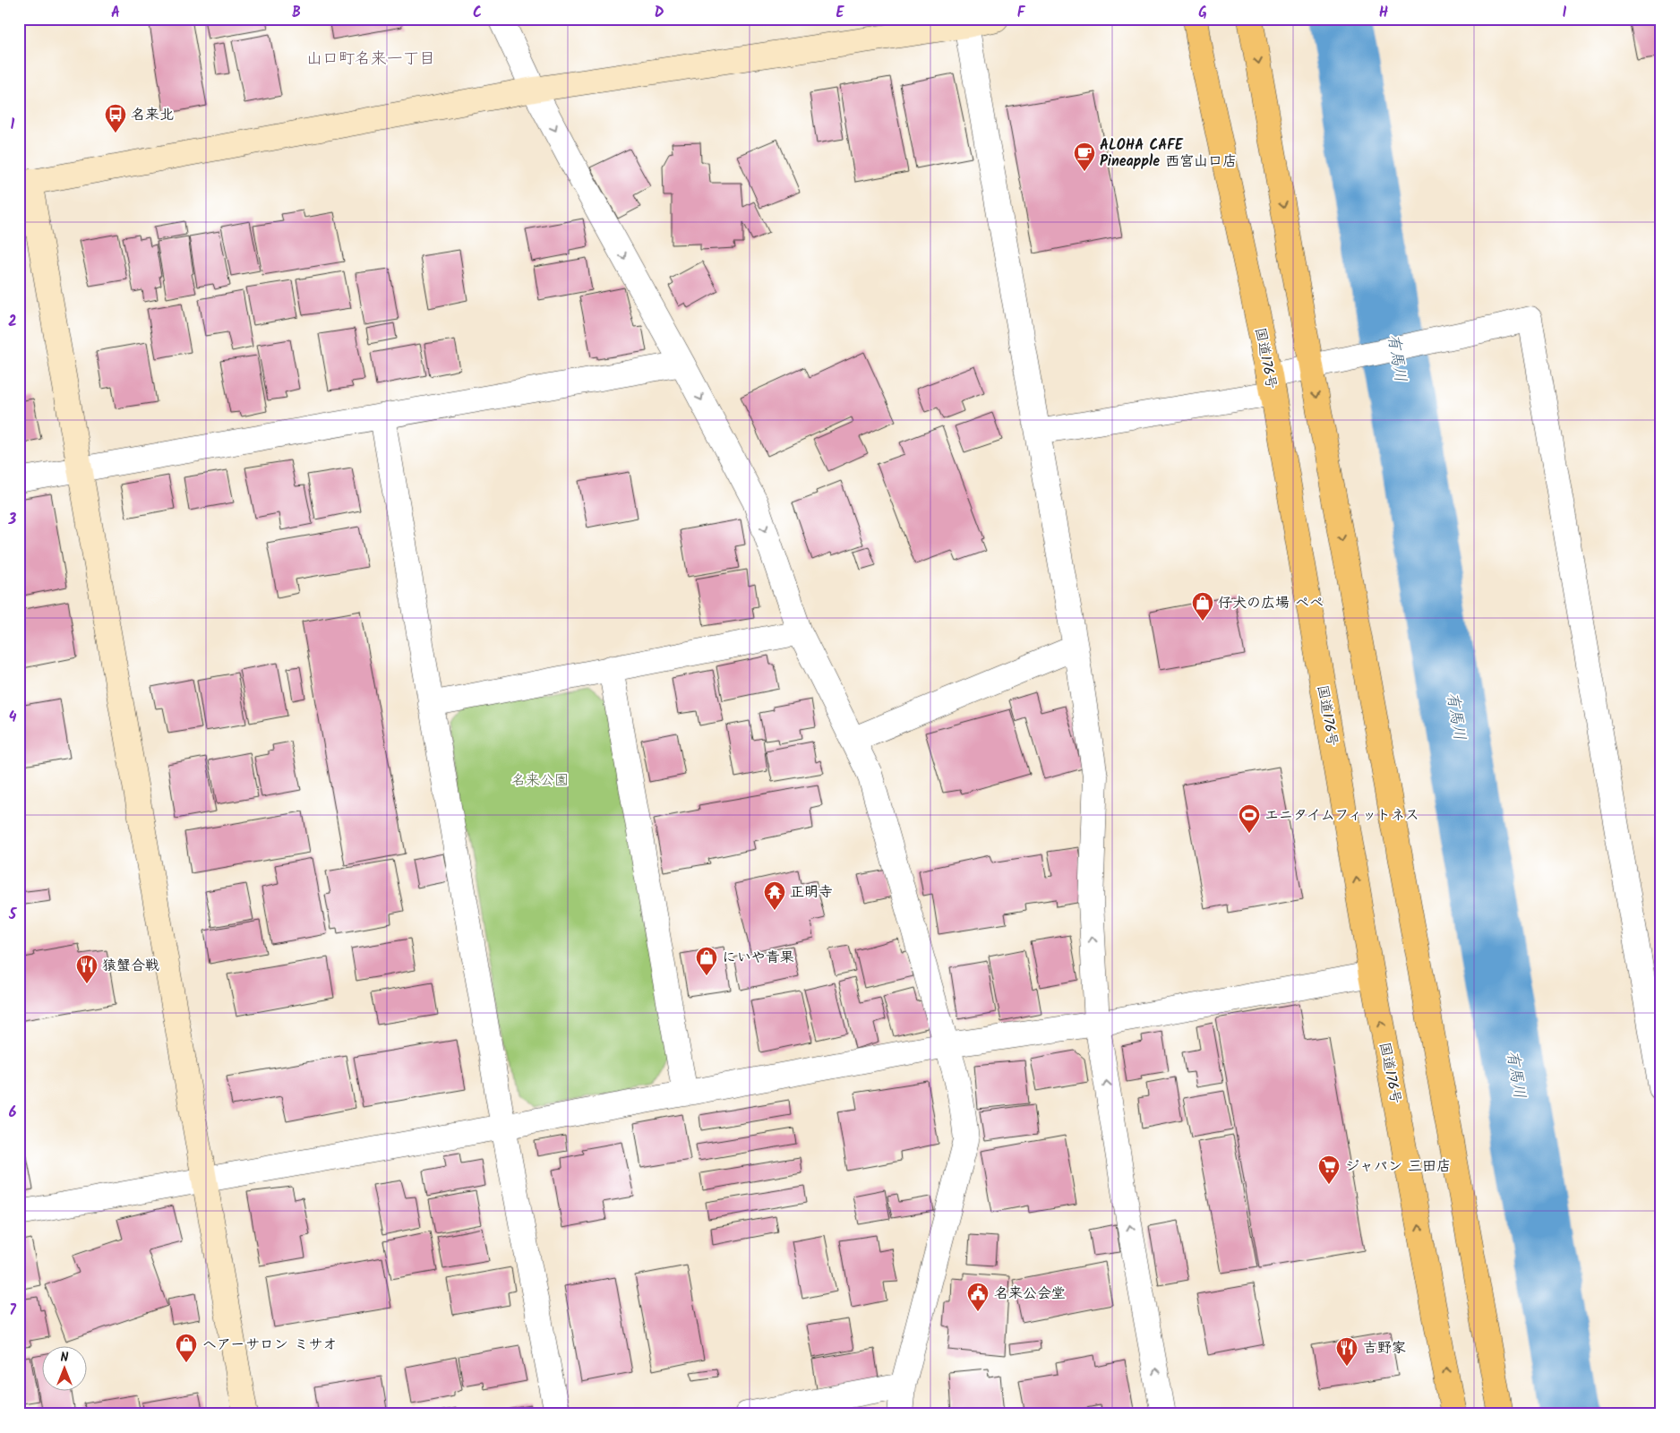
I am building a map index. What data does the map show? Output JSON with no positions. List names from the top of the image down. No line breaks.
{"streets":{"highway":["国道176号"]},"districts":["山口町名来一丁目"],"water":["有馬川"],"parks":["名来公園"],"places":{"bus stop":["名来北"],"cafe":["ALOHA CAFE Pineapple 西宮山口店"],"shop":["仔犬の広場 ペペ","にいや青果","ヘアーサロン ミサオ"],"sports":["エニタイムフィットネス"],"temple":["正明寺"],"restaurant":["猿蟹合戦","吉野家"],"supermarket":["ジャパン 三田店"],"public building":["名来公会堂"]},"north":"top","grid":{"columns":["A","B","C","D","E","F","G","H","I"],"rows":["1","2","3","4","5","6","7"]}}
